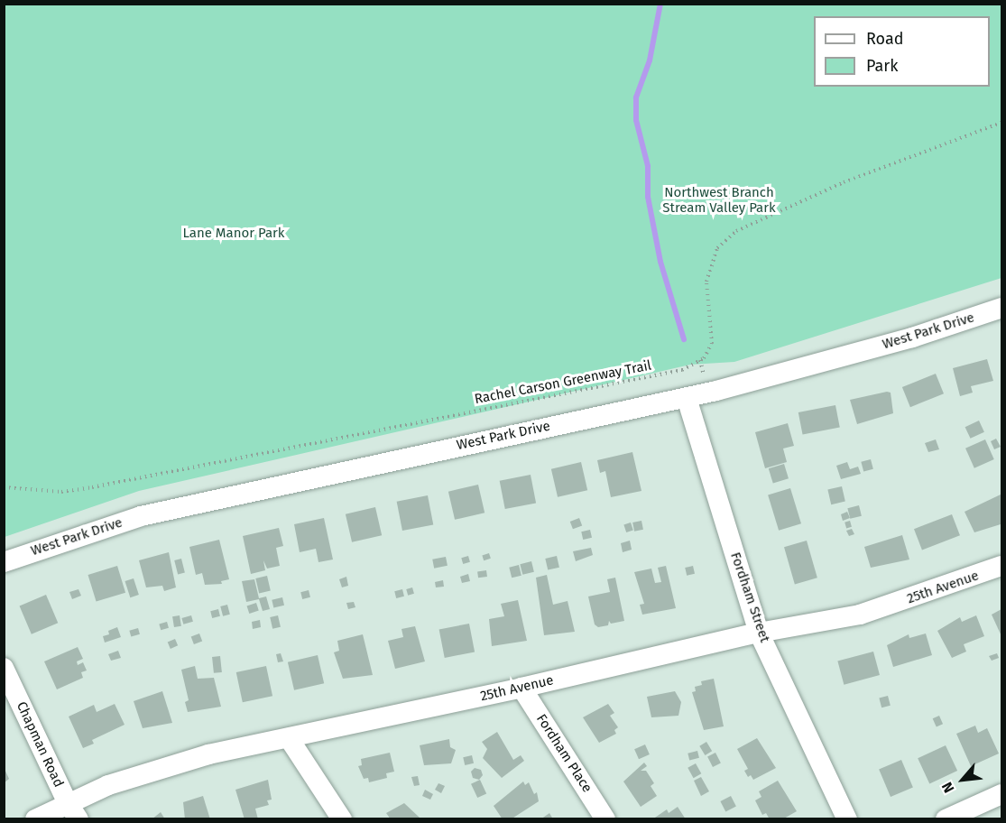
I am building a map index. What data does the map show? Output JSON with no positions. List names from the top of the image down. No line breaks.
{"streets":{"street":["West Park Drive","25th Avenue","Fordham Street","Chapman Road","Fordham Place"],"path":["Rachel Carson Greenway Trail"]},"crossings":[["West Park Drive","Fordham Street"],["25th Avenue","Fordham Street"],["25th Avenue","Chapman Road"],["25th Avenue","Fordham Place"]],"parks":["Northwest Branch Stream Valley Park","Lane Manor Park"],"legend":["Road","Park"],"north":"bottom left"}
